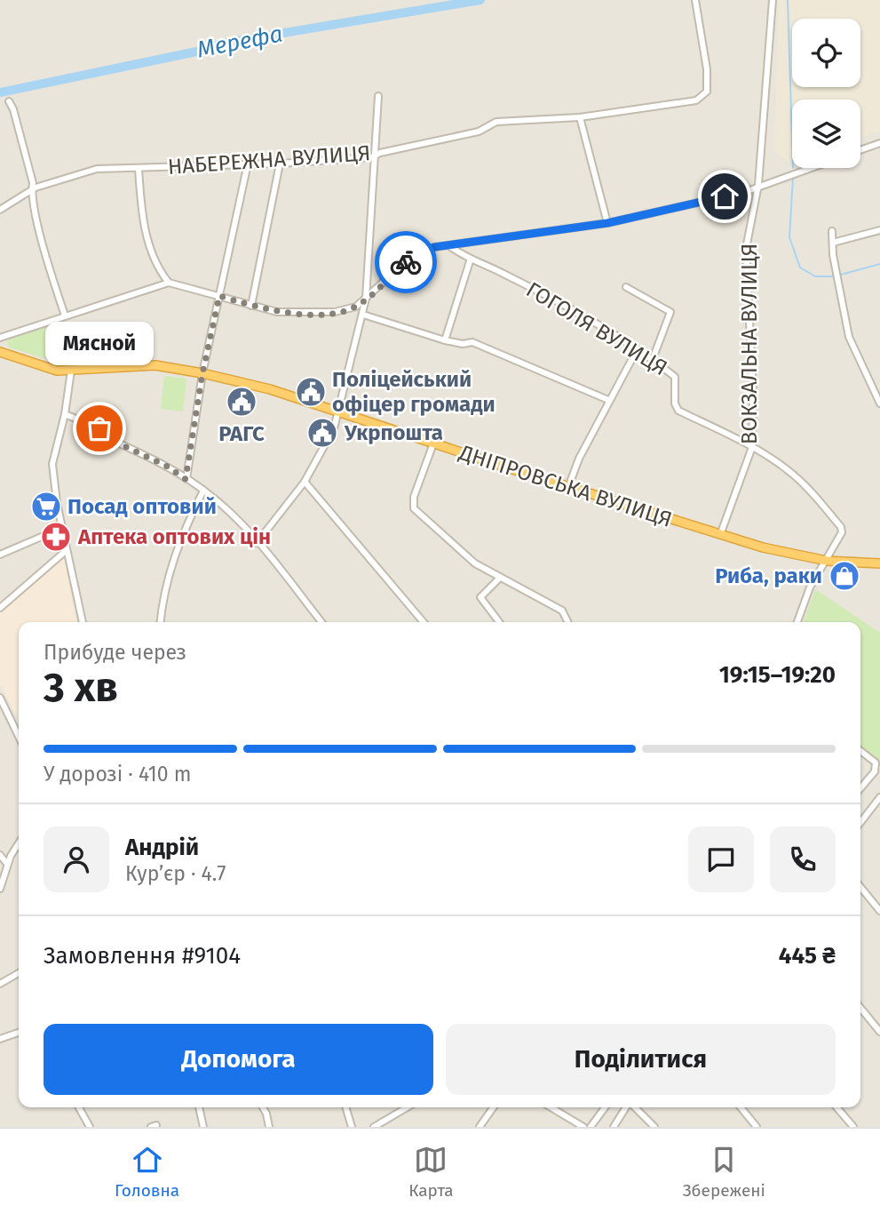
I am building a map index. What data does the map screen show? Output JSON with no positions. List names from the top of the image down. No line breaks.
{"streets":{"highway":["ДНІПРОВСЬКА ВУЛИЦЯ"],"street":["НАБЕРЕЖНА ВУЛИЦЯ","ГОГОЛЯ ВУЛИЦЯ","ВОКЗАЛЬНА ВУЛИЦЯ"]},"crossings":[["ГОГОЛЯ ВУЛИЦЯ","ВОКЗАЛЬНА ВУЛИЦЯ"],["ВОКЗАЛЬНА ВУЛИЦЯ","ДНІПРОВСЬКА ВУЛИЦЯ"]],"water":["Мерефа"],"places":{"public building":["Поліцейський офіцер громади","РАГС","Укрпошта"],"other":["Мясной"],"supermarket":["Посад оптовий"],"pharmacy":["Аптека оптових цін"],"shop":["Риба, раки"]},"page":{"bubble":"Мясной","heading":["3 хв","Прибуде через","19:15–19:20"],"panel":["Андрій","Кур’єр · 4.7","Замовлення #9104","445 ₴"],"bar":"У дорозі · 410 m","buttons":["Допомога","Поділитися"],"tabs":["Головна","Карта","Збережені"]}}
